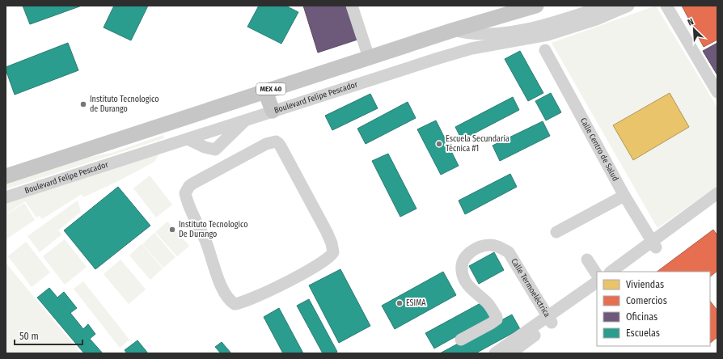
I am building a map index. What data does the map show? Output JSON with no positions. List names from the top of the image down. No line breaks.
{"streets":{"main road":["MEX 40"],"street":["Boulevard Felipe Pescador","Calle Centro de Salud","Calle Termoeléctrica"]},"places":["Instituto Tecnologico de Durango","Escuela Secundaria Técnica #1","Instituto Tecnologico De Durango","ESIMA"],"legend":["Viviendas","Comercios","Oficinas","Escuelas"],"scale_bar":"50 m","north":"top left"}
